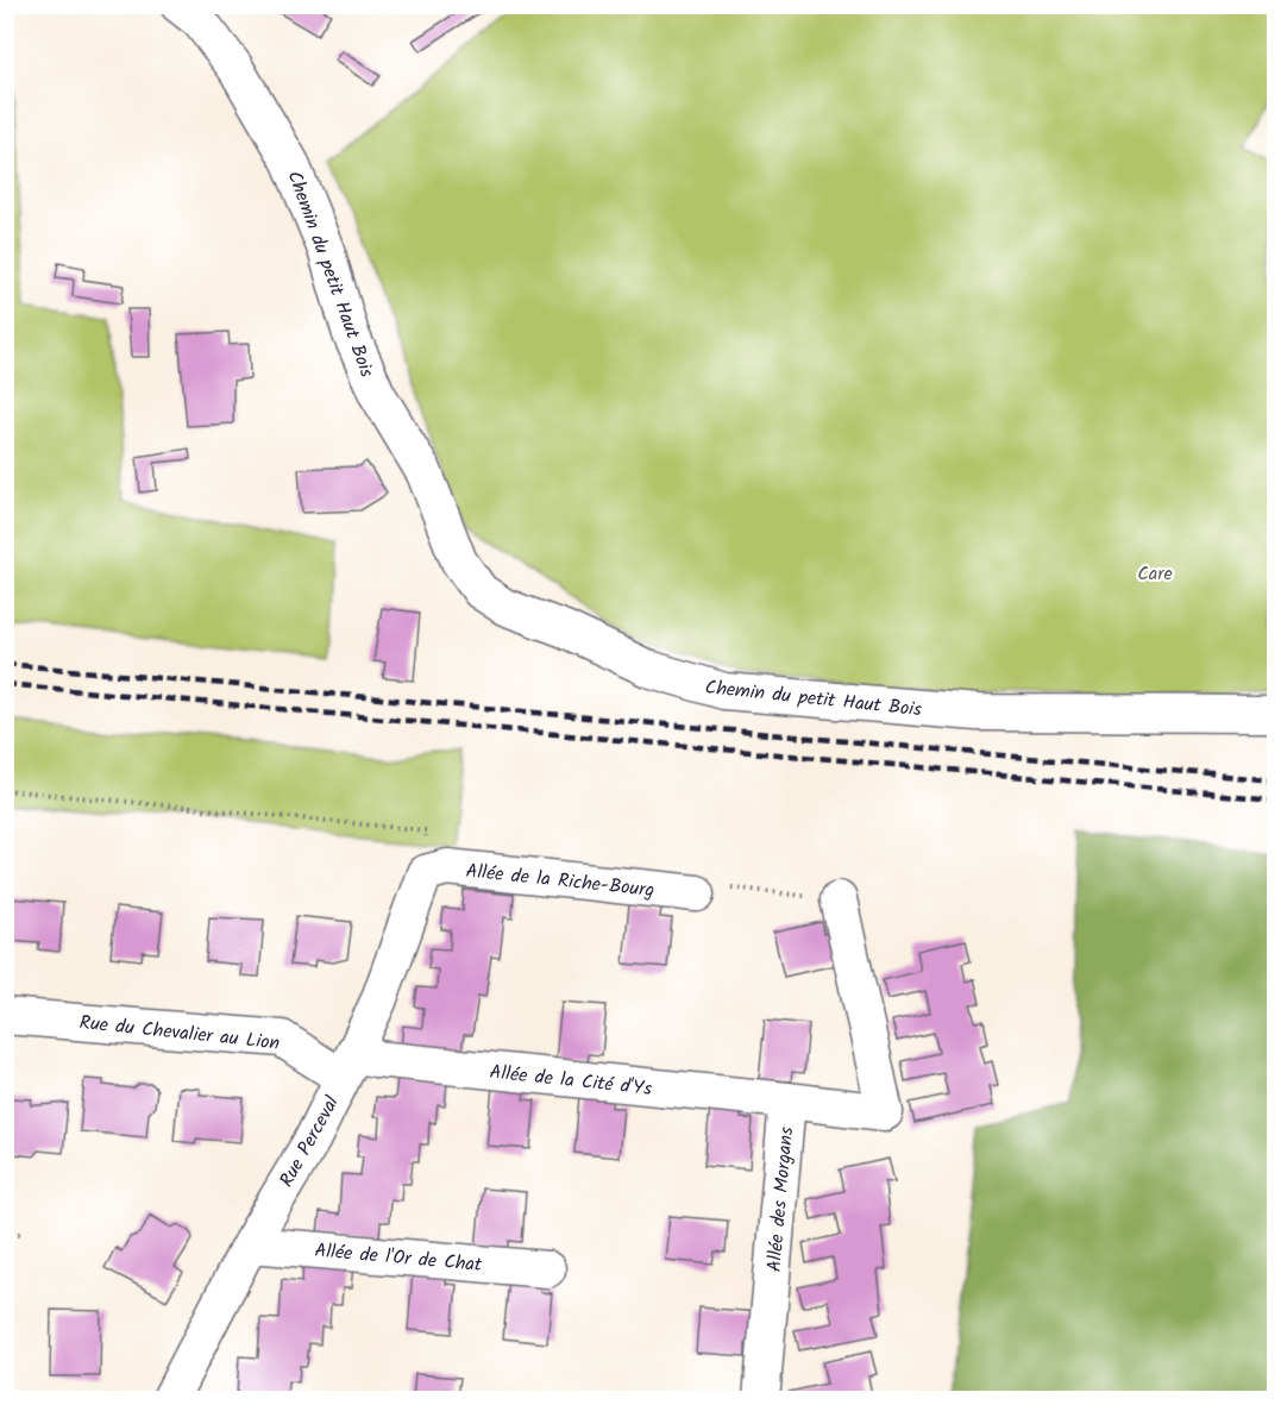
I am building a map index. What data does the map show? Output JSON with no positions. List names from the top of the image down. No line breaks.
{"streets":{"street":["Chemin du petit Haut Bois","Allée de la Riche-Bourg","Rue du Chevalier au Lion","Allée de la Cité d'Ys","Rue Perceval","Allée des Morgans","Allée de l'Or de Chat"]},"crossings":[["Allée de la Riche-Bourg","Rue Perceval"],["Rue du Chevalier au Lion","Allée de la Cité d'Ys"],["Rue du Chevalier au Lion","Rue Perceval"],["Allée de la Cité d'Ys","Rue Perceval"],["Allée de la Cité d'Ys","Allée des Morgans"],["Rue Perceval","Allée de l'Or de Chat"]],"parks":["Care"]}
